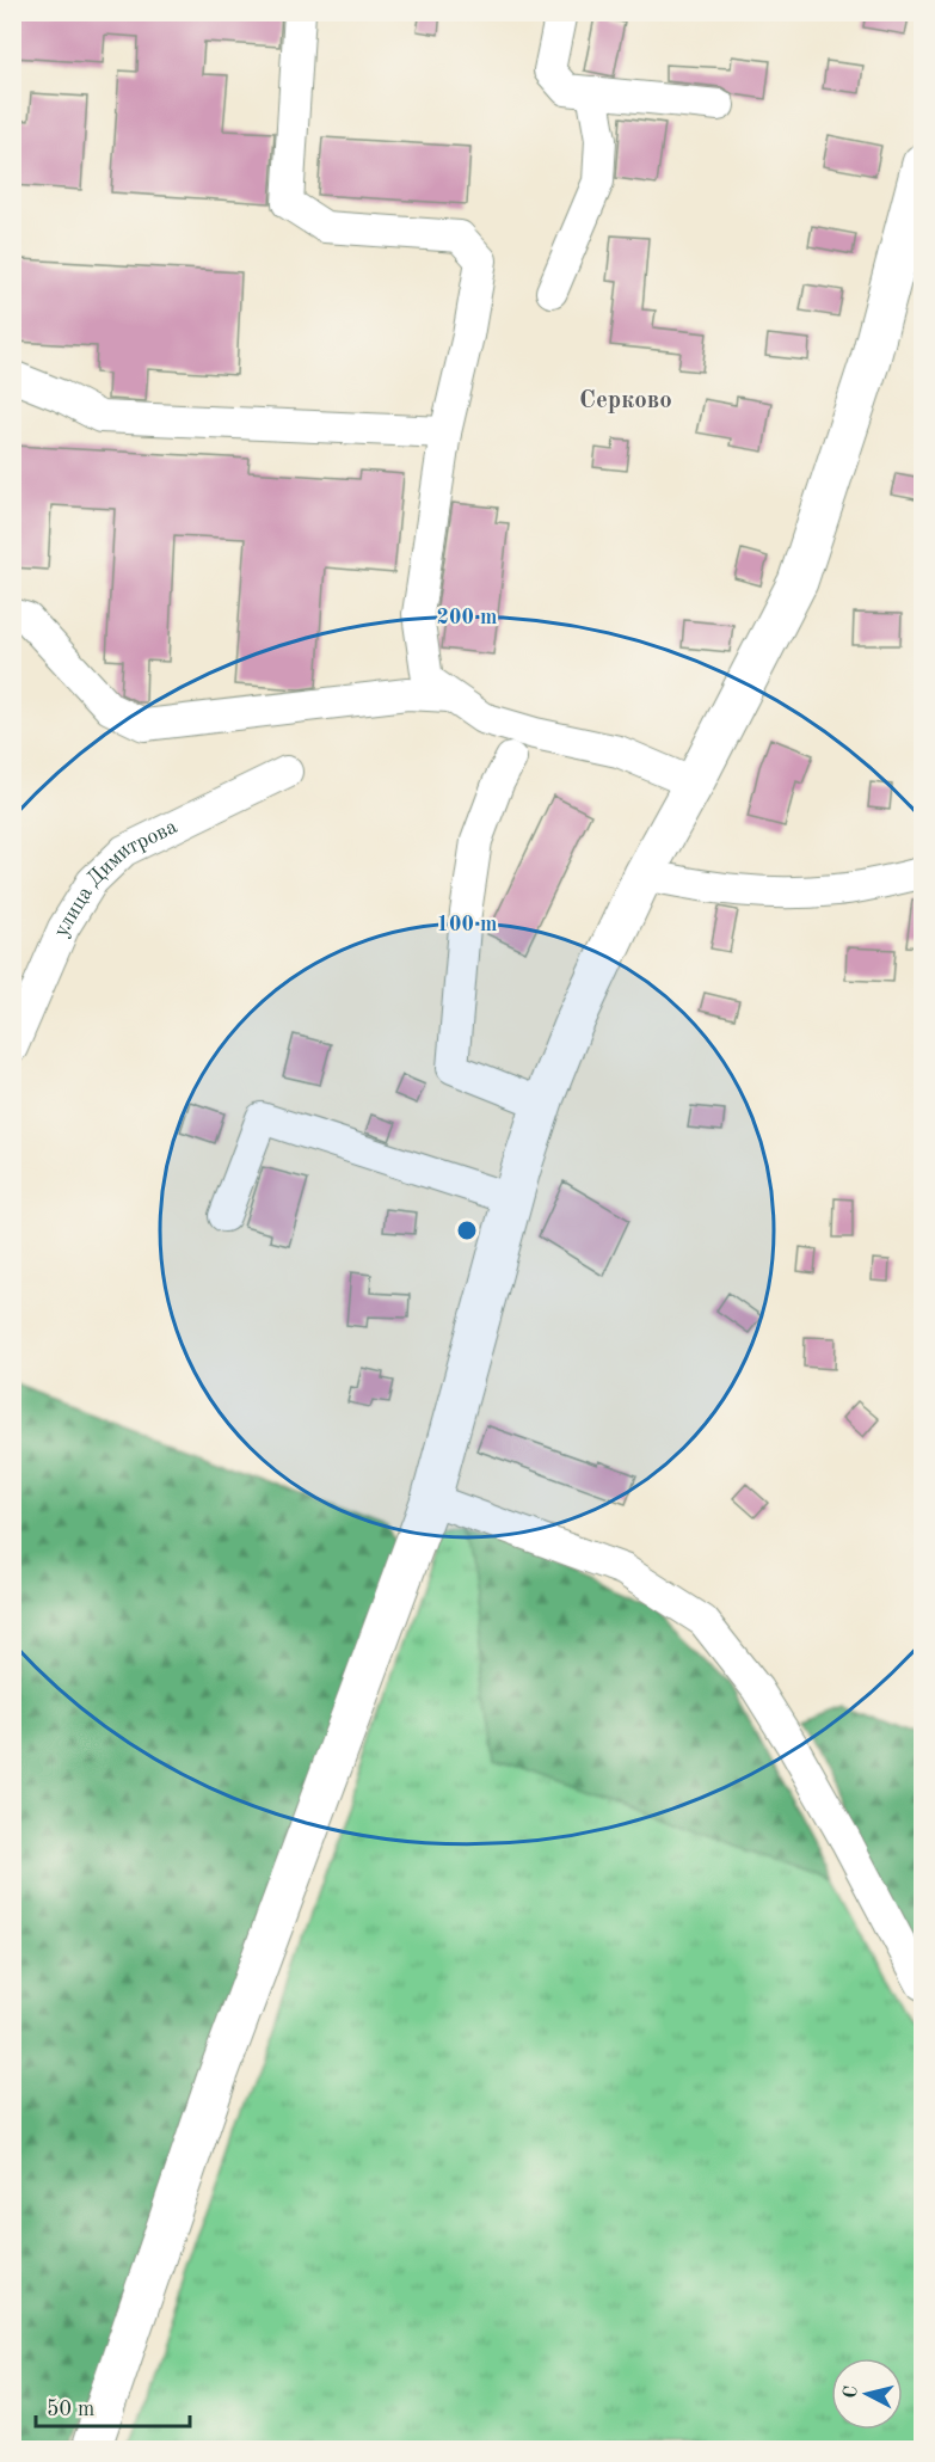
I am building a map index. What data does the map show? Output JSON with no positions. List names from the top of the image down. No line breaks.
{"streets":{"street":["улица Димитрова"]},"districts":["Серково"],"scale_bar":"50 m","north":"left","rings":["200 m","100 m"]}
